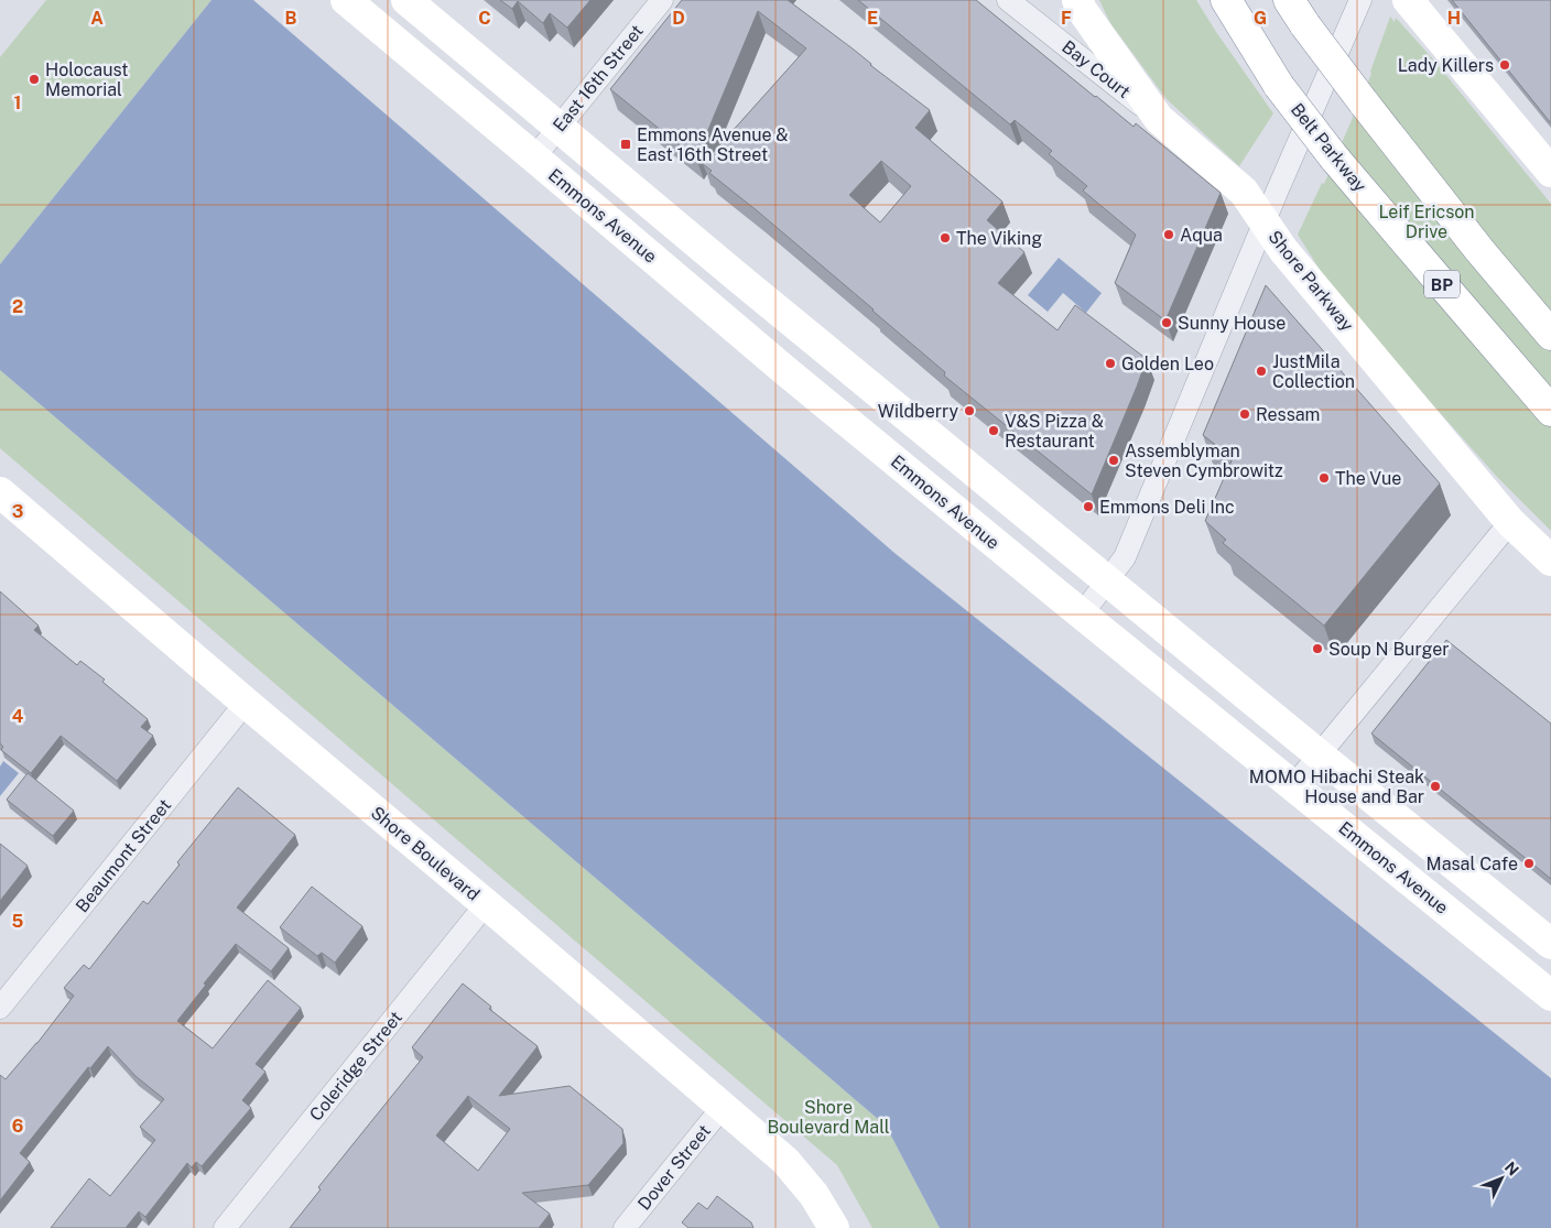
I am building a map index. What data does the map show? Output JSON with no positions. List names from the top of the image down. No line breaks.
{"streets":{"main road":["Belt Parkway","Emmons Avenue","Shore Parkway","BP","Shore Boulevard"],"street":["Bay Court","East 16th Street","Beaumont Street","Coleridge Street","Dover Street"]},"crossings":[["Bay Court","Shore Parkway"],["East 16th Street","Emmons Avenue"],["Shore Boulevard","Beaumont Street"],["Shore Boulevard","Coleridge Street"],["Shore Boulevard","Dover Street"]],"parks":["Leif Ericson Drive","Shore Boulevard Mall"],"places":{"other":["Lady Killers","Holocaust Memorial","Aqua","The Viking","Sunny House","Golden Leo","JustMila Collection","Wildberry","Ressam","V&S Pizza & Restaurant","Assemblyman Steven Cymbrowitz","The Vue","Emmons Deli Inc","Soup N Burger","MOMO Hibachi Steak House and Bar","Masal Cafe"],"transit":["Emmons Avenue & East 16th Street"]},"north":"top right","grid":{"columns":["A","B","C","D","E","F","G","H"],"rows":["1","2","3","4","5","6"]}}
